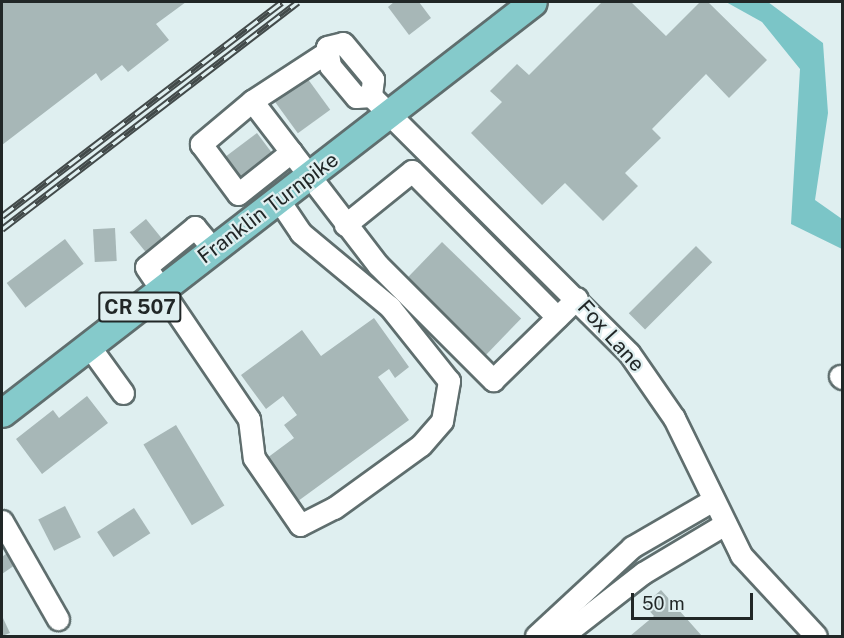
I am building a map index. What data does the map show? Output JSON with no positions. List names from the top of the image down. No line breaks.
{"streets":{"main road":["Franklin Turnpike","CR 507"],"street":["Fox Lane"]},"crossings":[["Franklin Turnpike","Fox Lane"]],"scale_bar":"50 m"}
